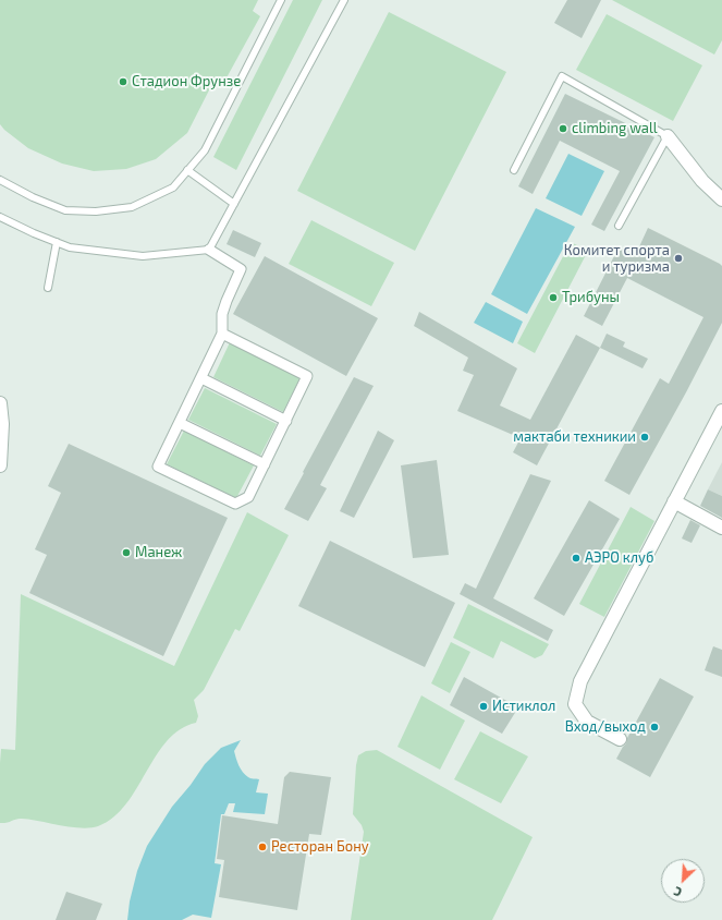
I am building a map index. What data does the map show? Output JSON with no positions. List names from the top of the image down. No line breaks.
{"places":["Стадион Фрунзе","climbing wall","Комитет спорта и туризма","Трибуны","мактаби техникии","Манеж","АЭРО клуб","Истиклол","Вход/выход","Ресторан Бону"],"north":"bottom left"}
